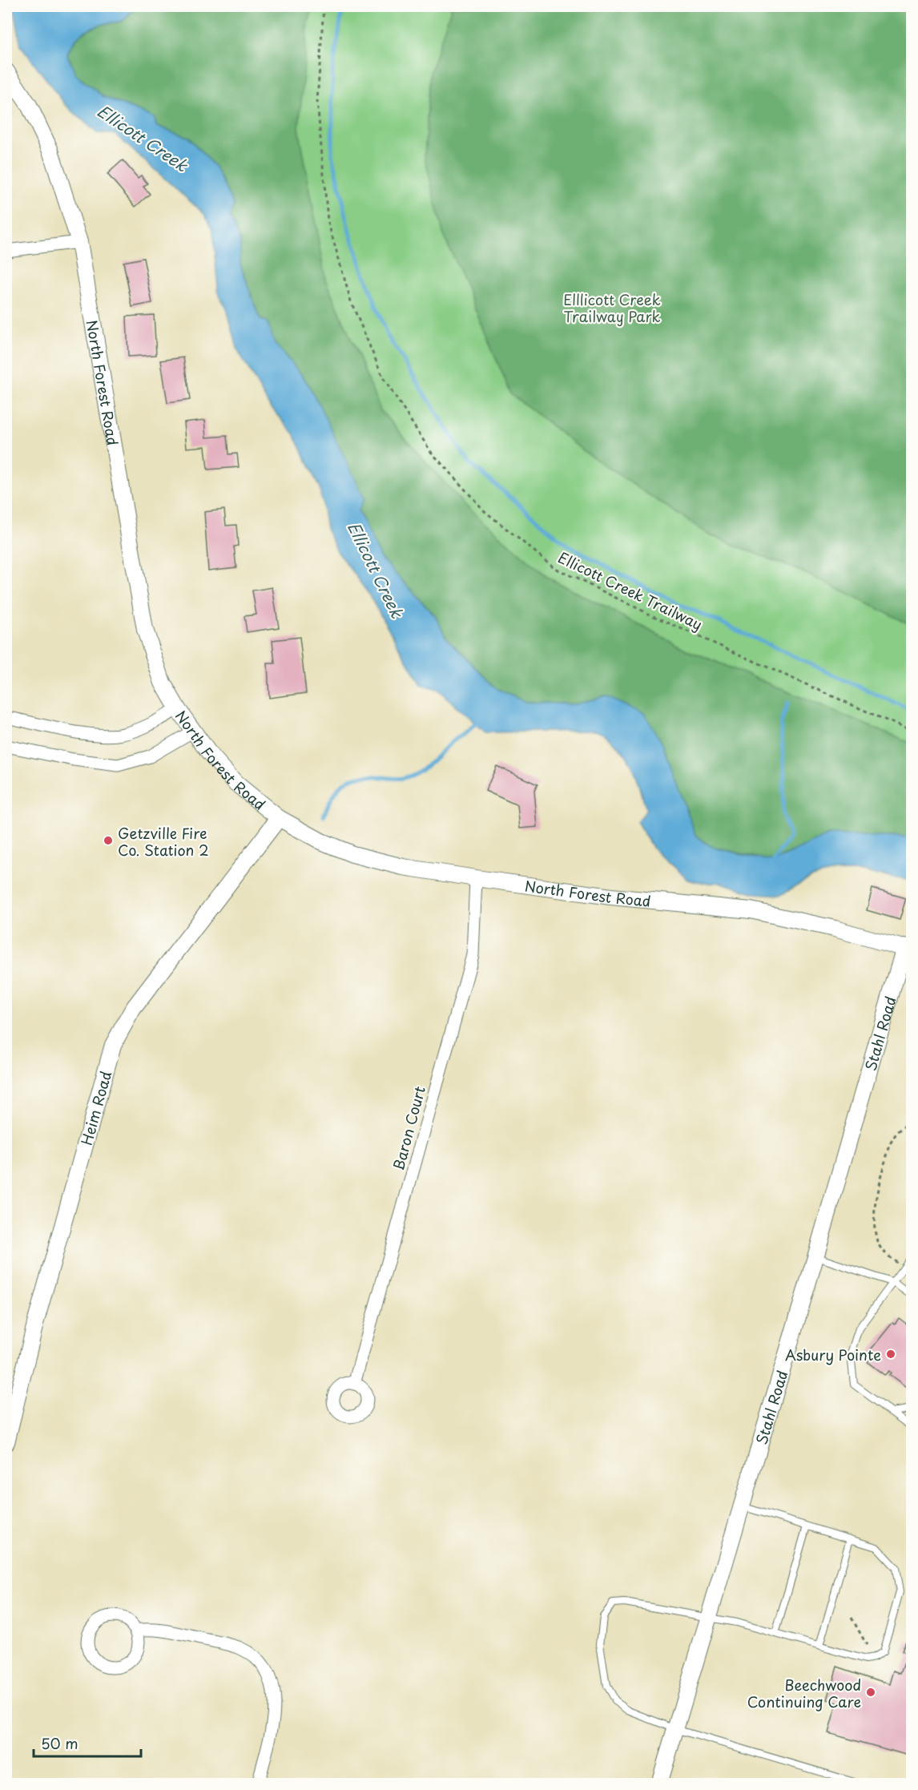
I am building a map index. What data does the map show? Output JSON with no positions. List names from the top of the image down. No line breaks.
{"streets":{"street":["North Forest Road","Stahl Road","Heim Road","Baron Court"],"path":["Ellicott Creek Trailway"]},"crossings":[["North Forest Road","Stahl Road"],["North Forest Road","Heim Road"],["North Forest Road","Baron Court"]],"water":["Ellicott Creek"],"parks":["Elllicott Creek Trailway Park"],"places":["Getzville Fire Co. Station 2","Asbury Pointe","Beechwood Continuing Care"],"scale_bar":"50 m"}
